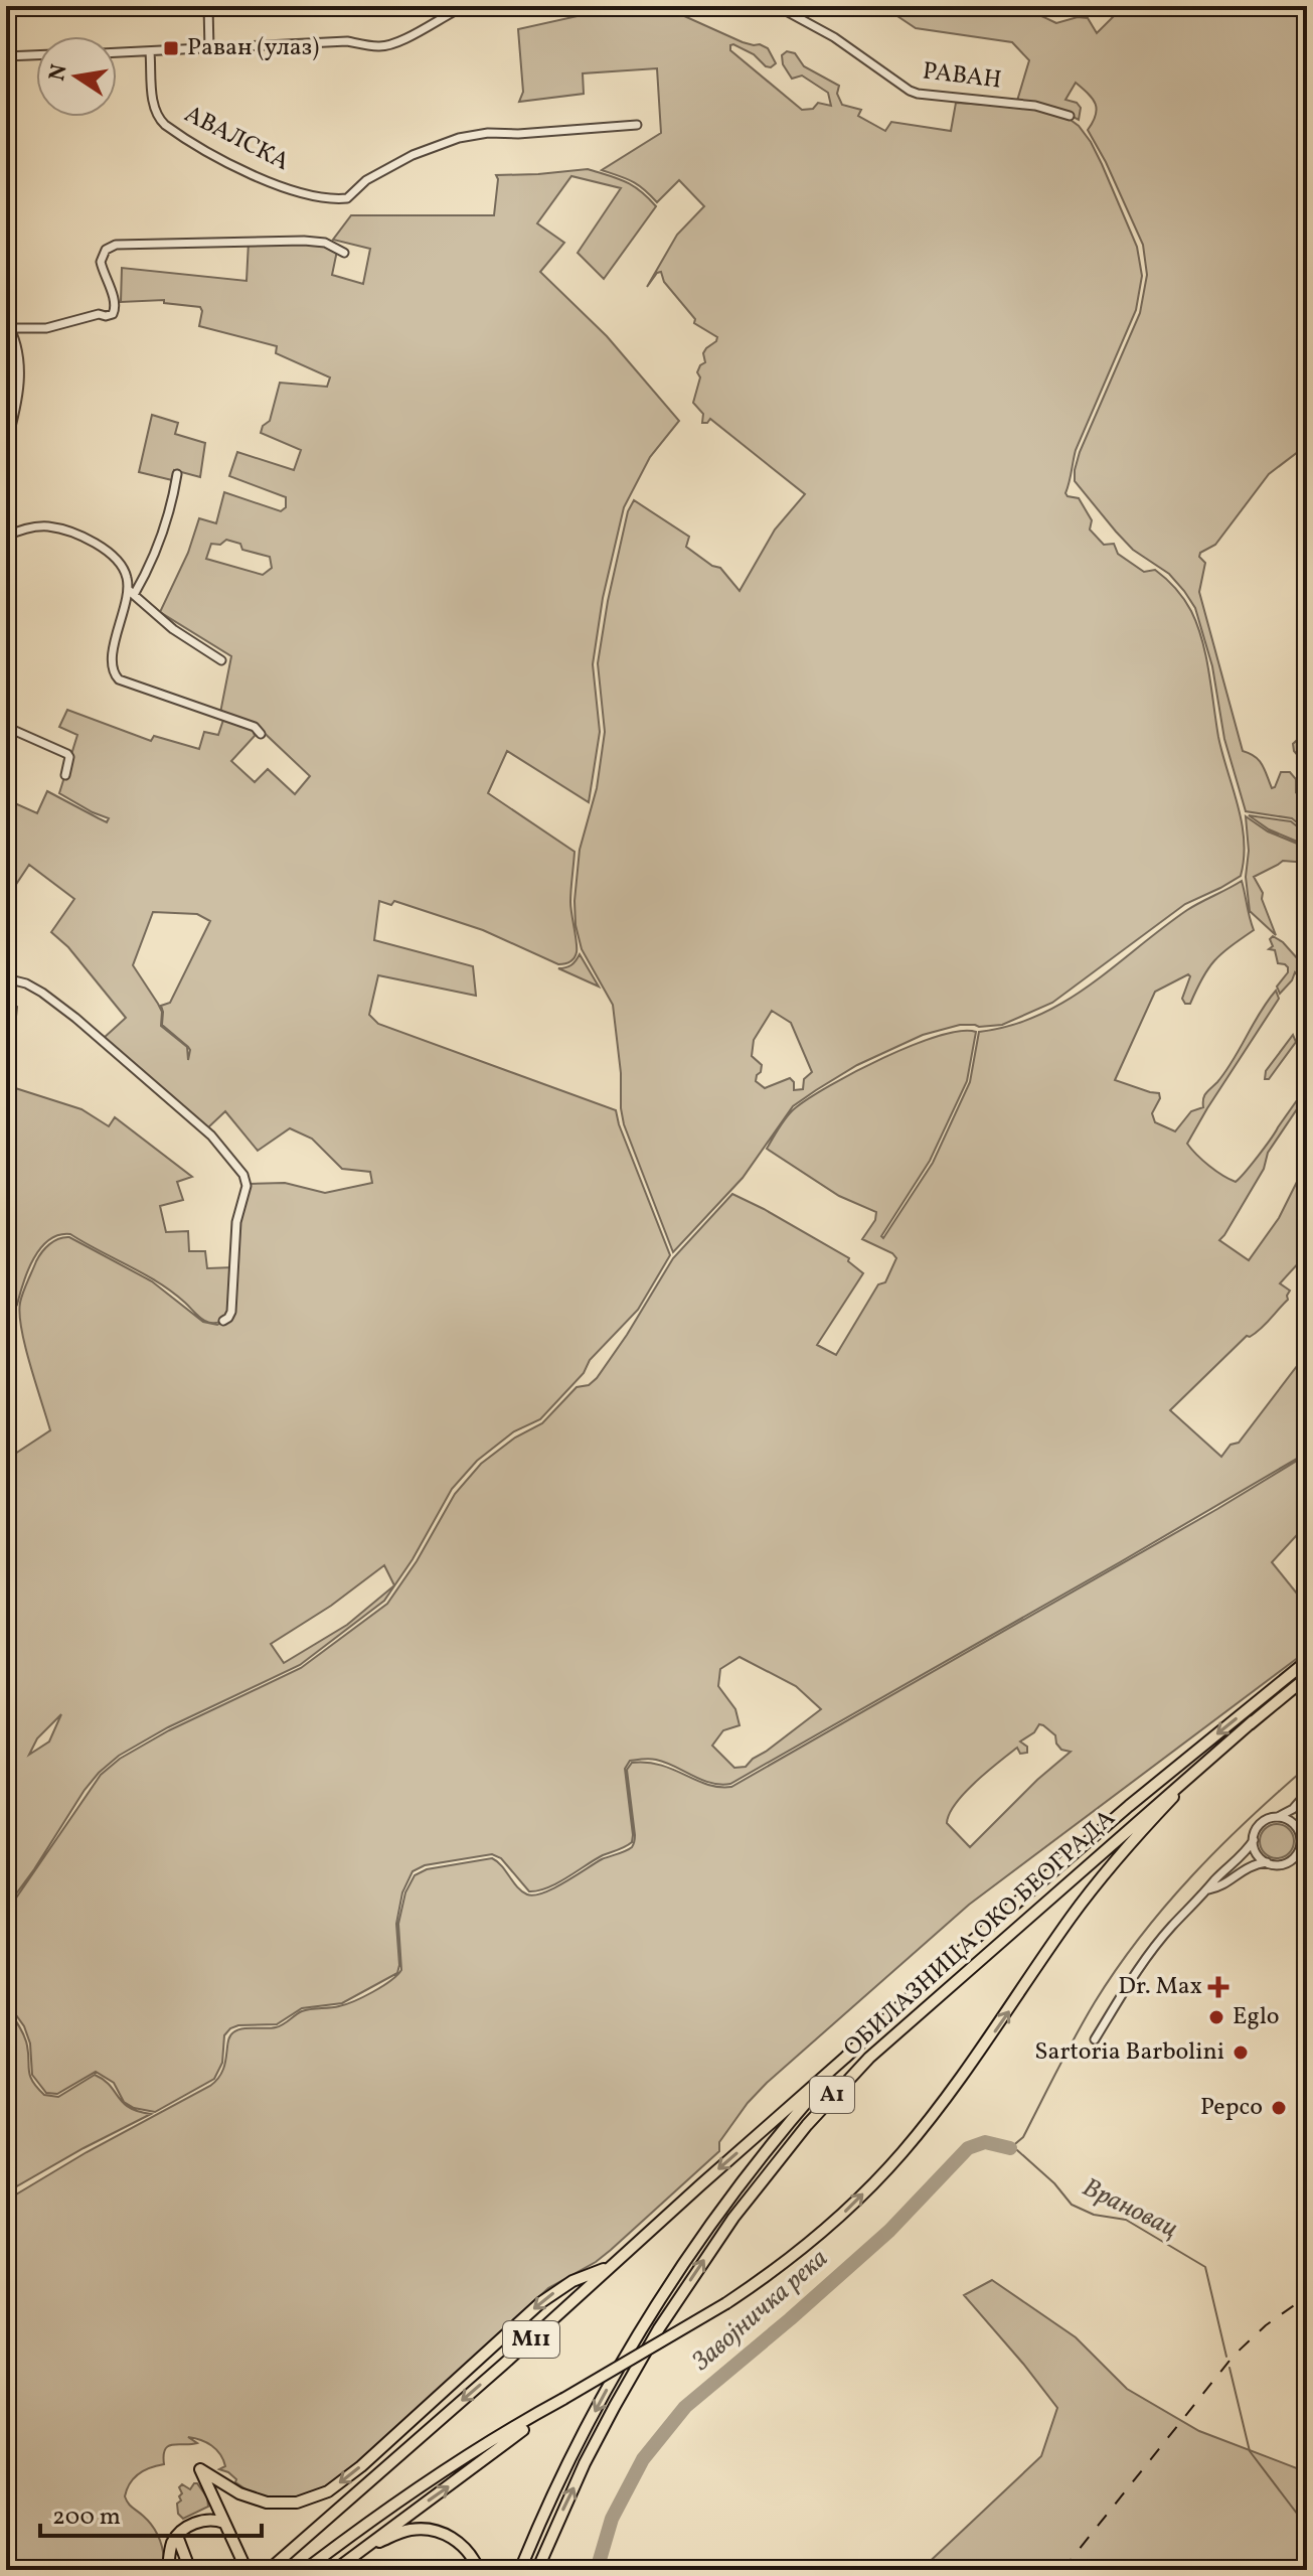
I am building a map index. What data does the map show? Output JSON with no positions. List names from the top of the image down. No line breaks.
{"streets":{"highway":["ОБИЛАЗНИЦА ОКО БЕОГРАДА","A1","M11"],"street":["РАВАН","АВАЛСКА"]},"crossings":[["ОБИЛАЗНИЦА ОКО БЕОГРАДА","A1"]],"water":["Врановац","Завојничка река"],"places":{"transit":["Раван (улаз)"],"health":["Dr. Max"],"other":["Eglo","Sartoria Barbolini","Pepco"]},"scale_bar":"200 m","north":"left"}
